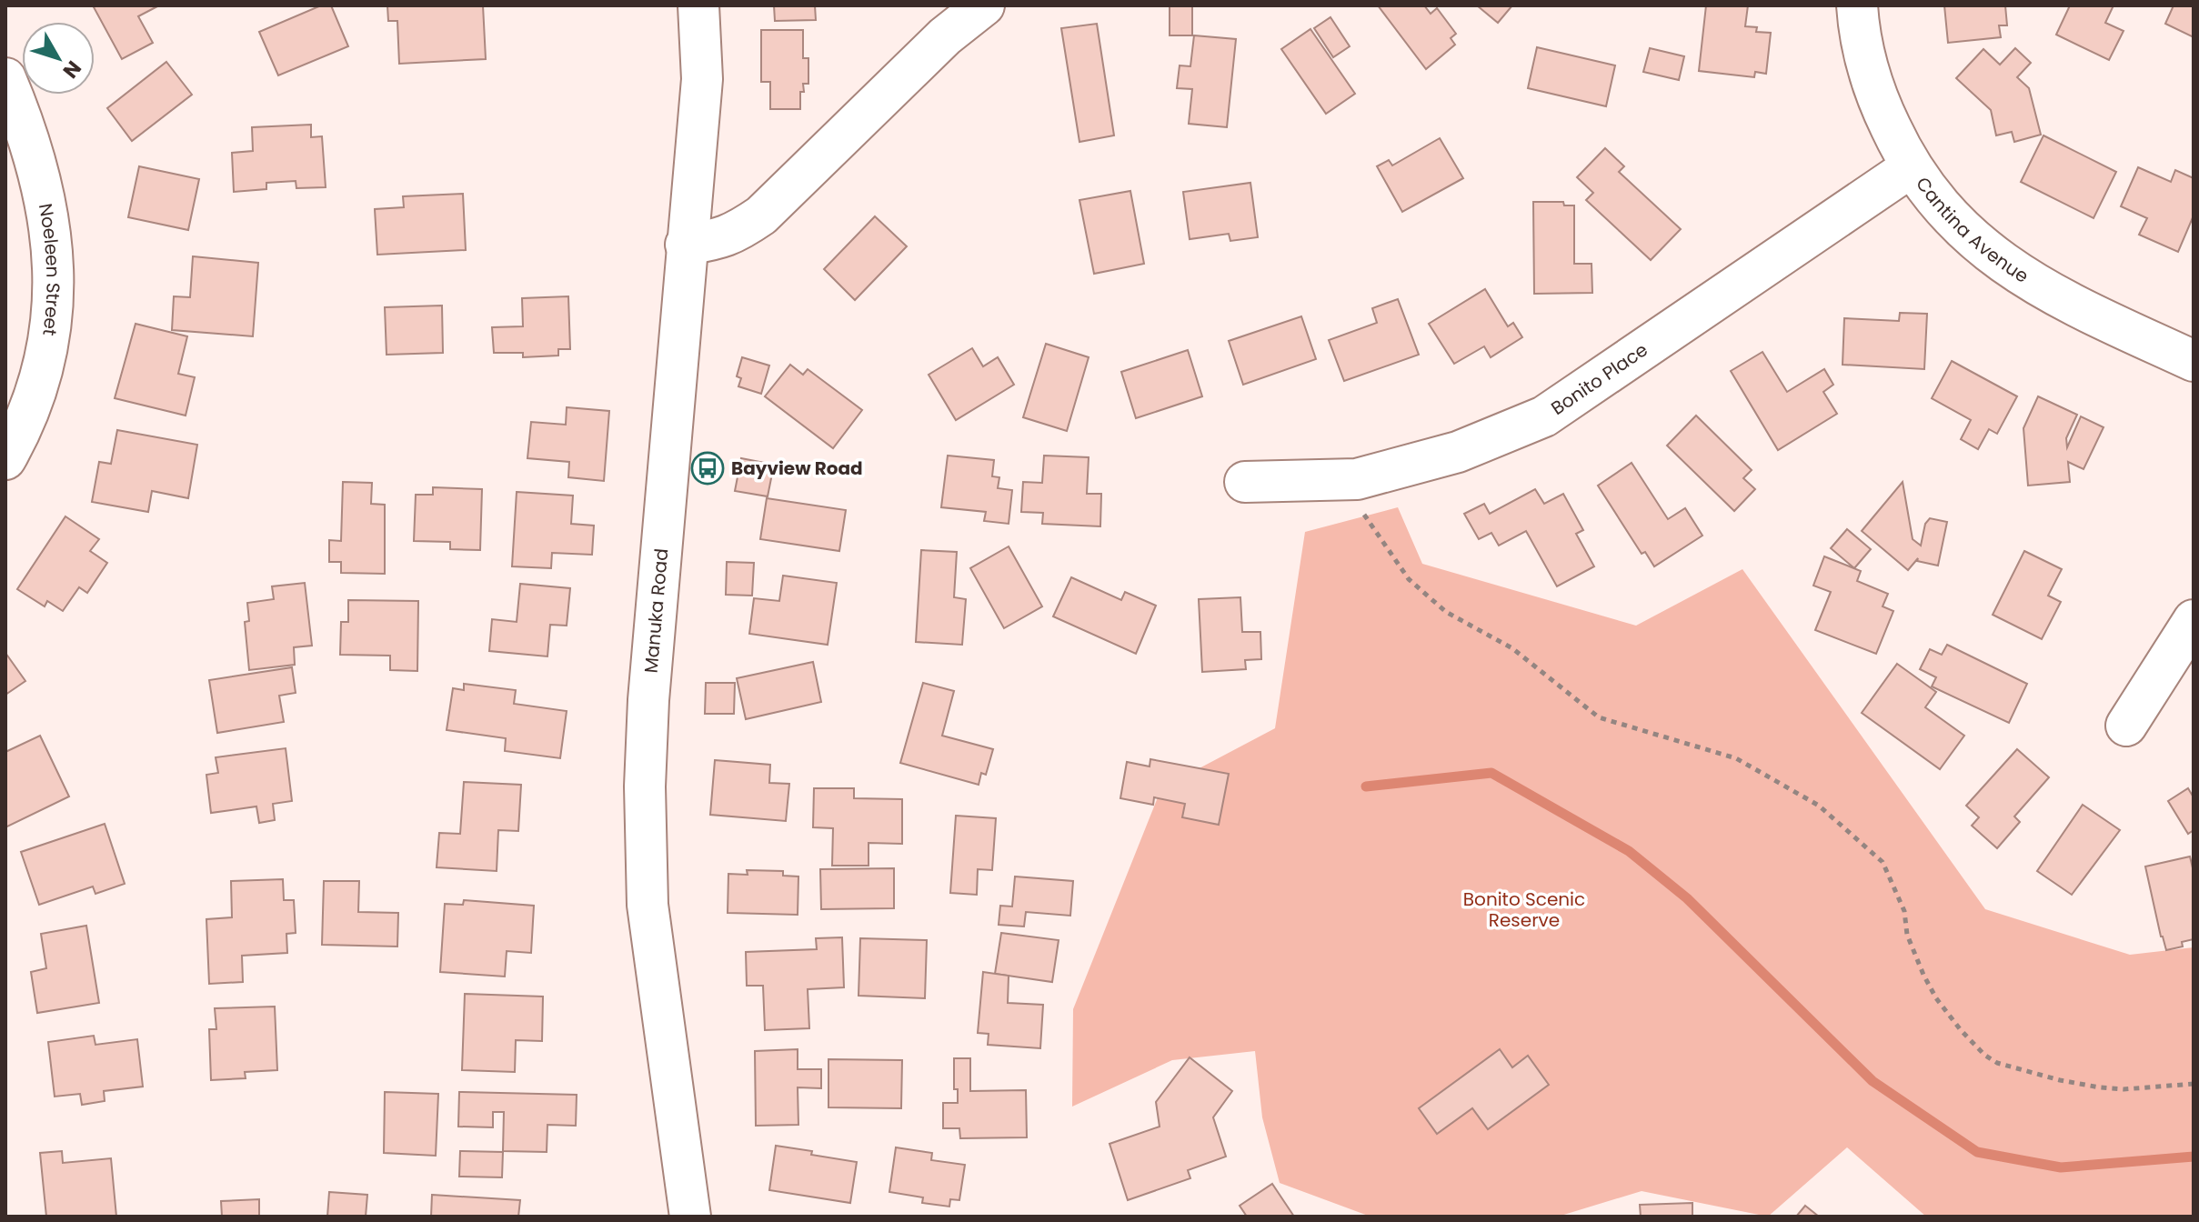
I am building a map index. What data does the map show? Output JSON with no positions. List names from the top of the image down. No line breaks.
{"streets":{"street":["Cantina Avenue","Noeleen Street","Bonito Place","Manuka Road"]},"crossings":[["Cantina Avenue","Bonito Place"]],"parks":["Bonito Scenic Reserve"],"places":{"bus stop":["Bayview Road"]},"north":"bottom right"}
